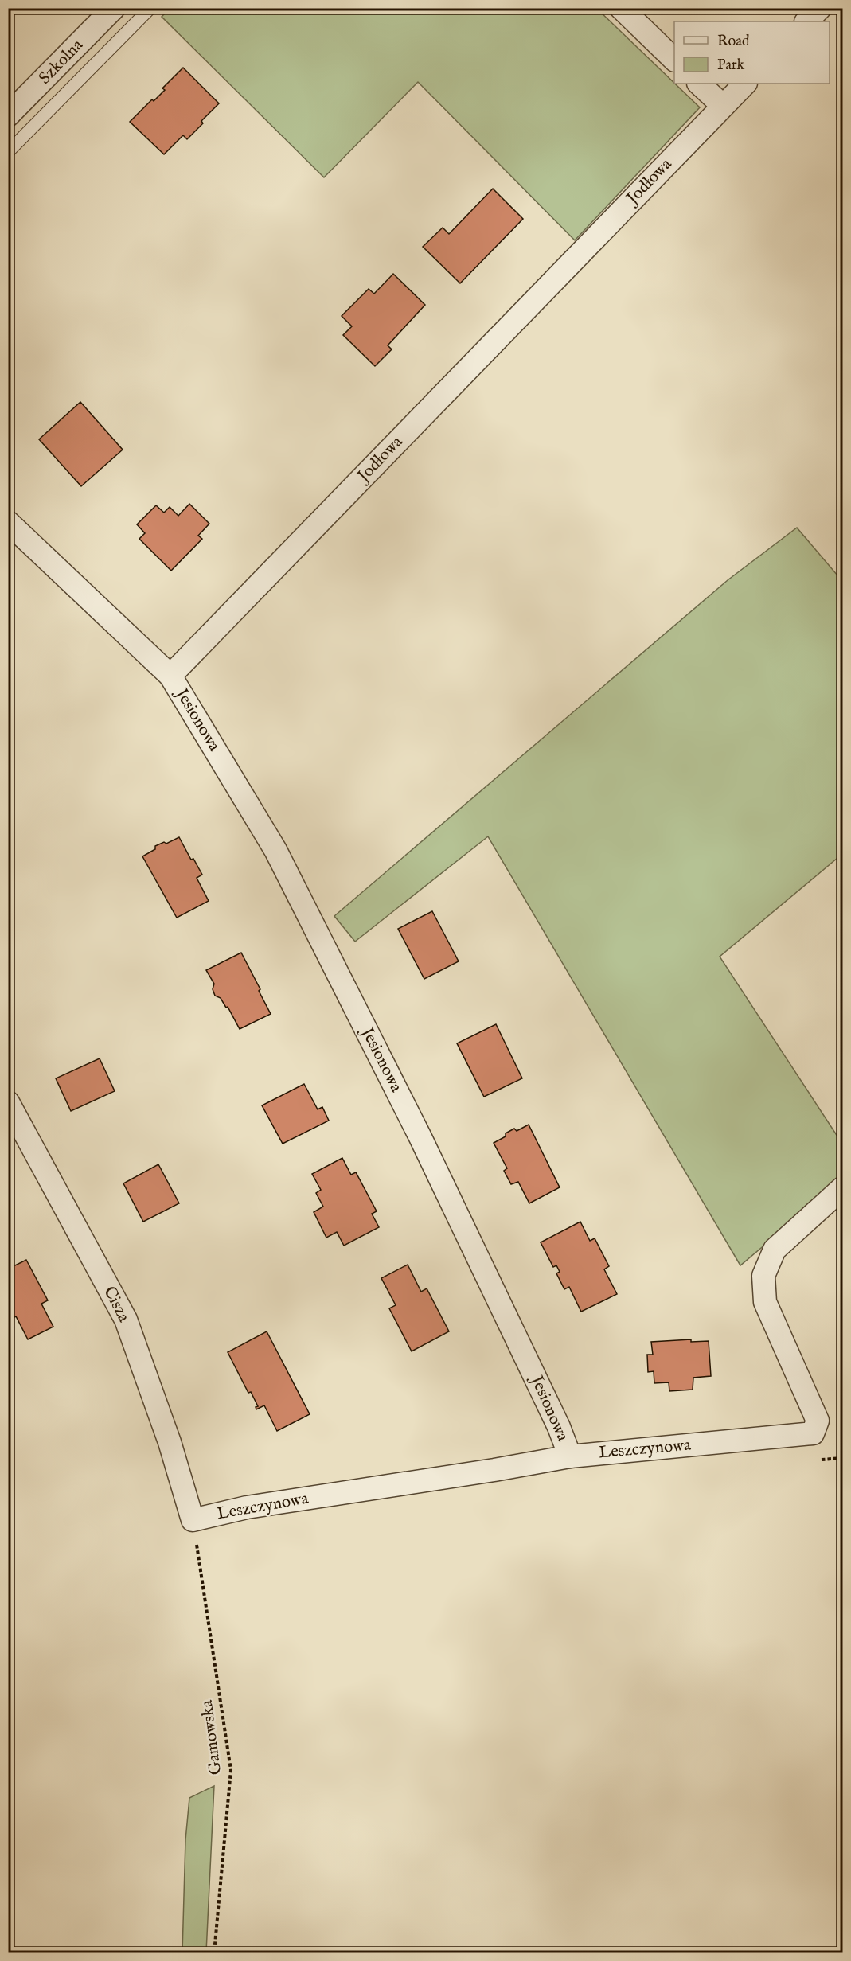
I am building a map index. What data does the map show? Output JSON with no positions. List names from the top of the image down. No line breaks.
{"streets":{"street":["Szkolna","Jodłowa","Jesionowa","Cisza","Leszczynowa"],"path":["Gamowska"]},"crossings":[["Jodłowa","Jesionowa"],["Jesionowa","Leszczynowa"],["Cisza","Leszczynowa"],["Cisza","Gamowska"],["Leszczynowa","Gamowska"]],"legend":["Road","Park"]}
